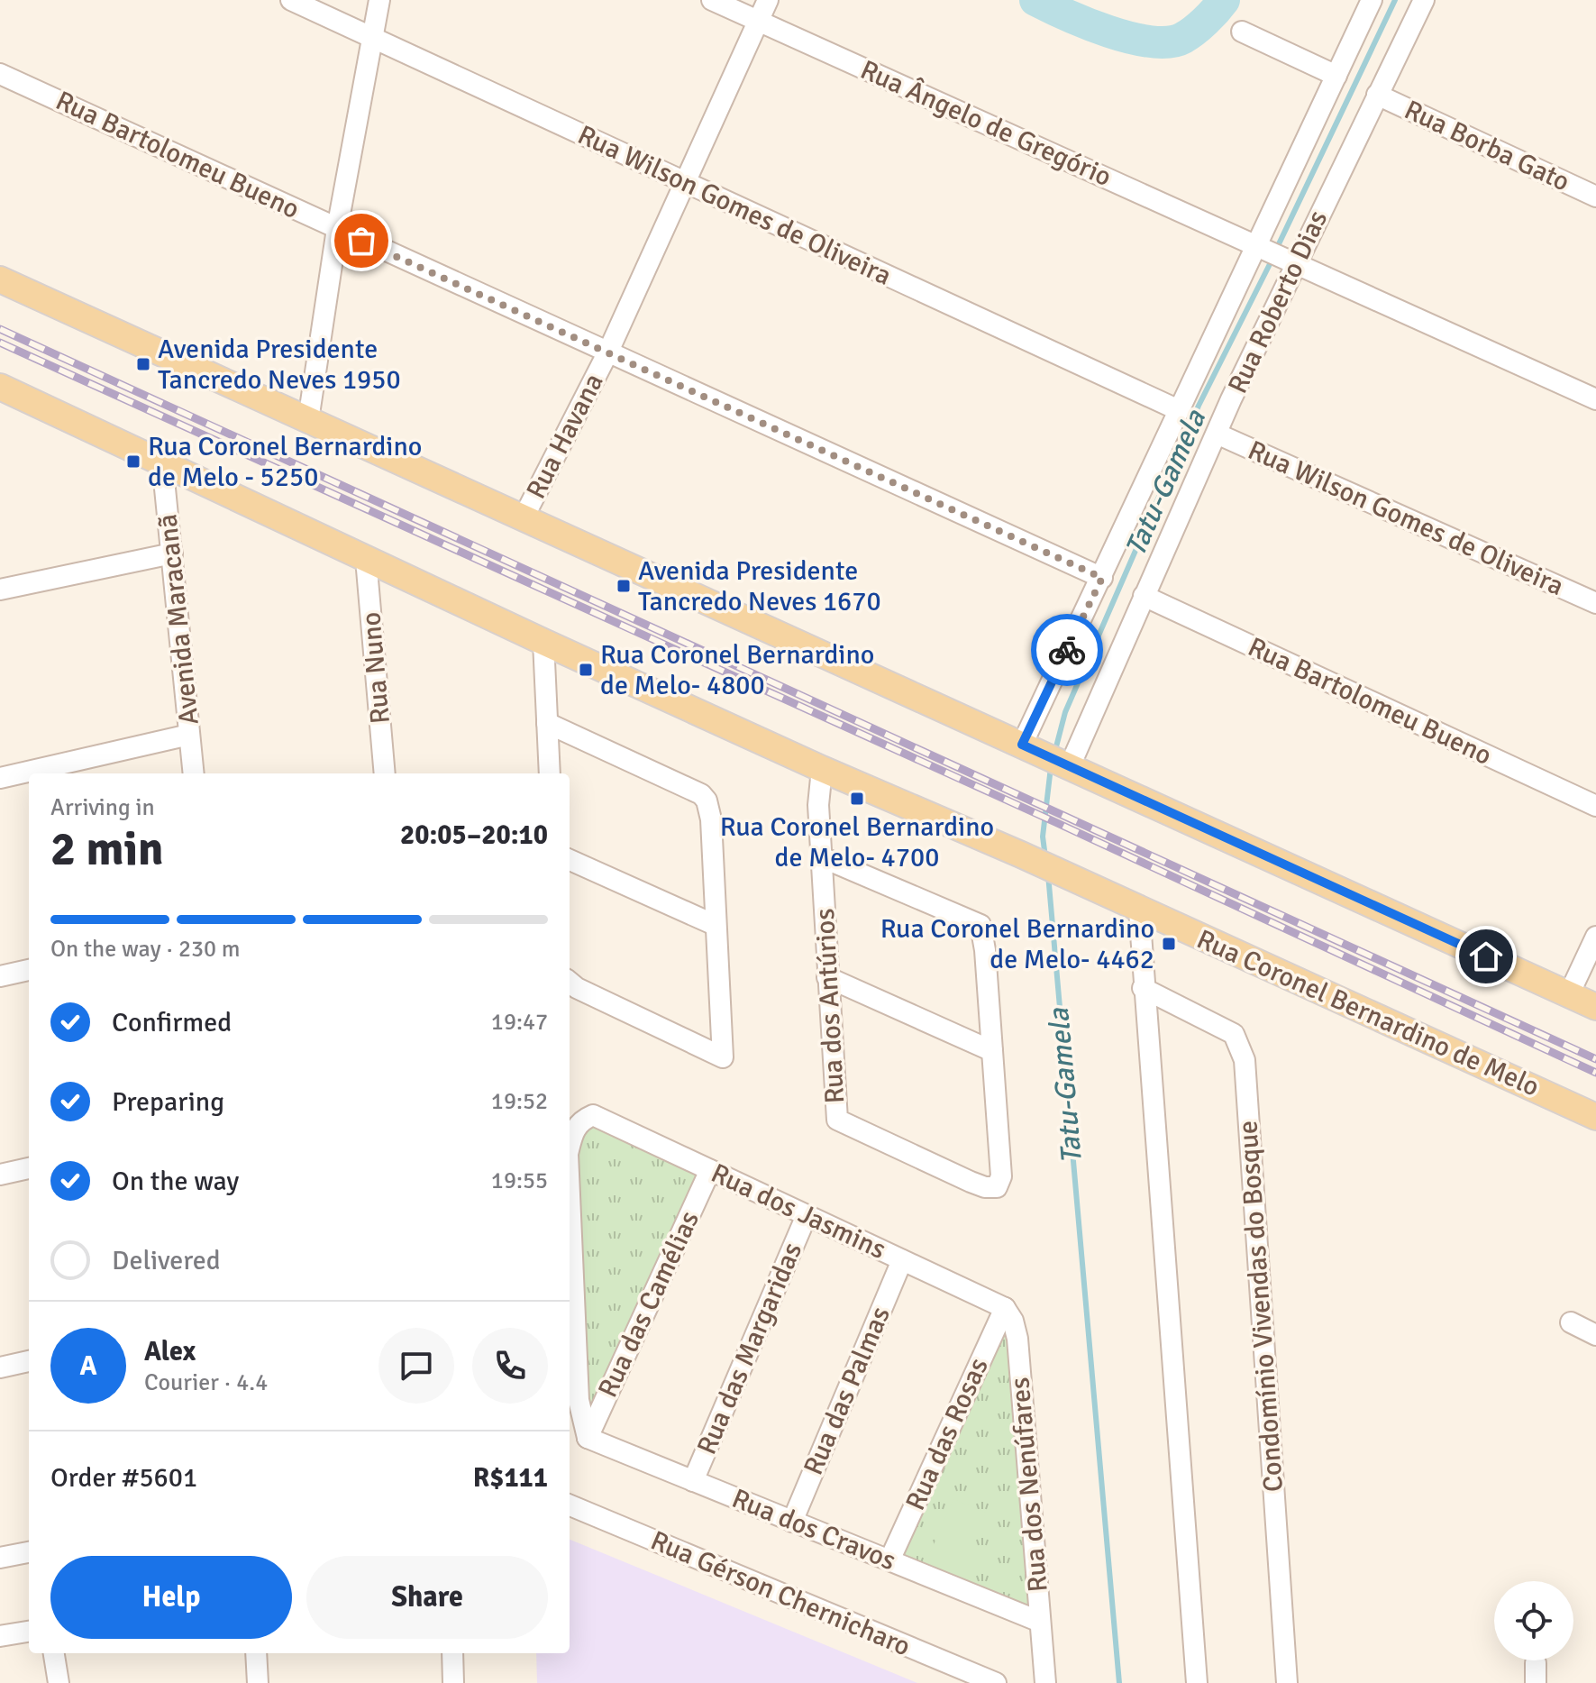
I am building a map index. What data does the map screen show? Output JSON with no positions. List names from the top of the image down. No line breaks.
{"streets":{"main road":["Rua Coronel Bernardino de Melo"],"street":["Rua Ângelo de Gregório","Rua Borba Gato","Rua Bartolomeu Bueno","Rua Wilson Gomes de Oliveira","Rua Roberto Dias","Rua Havana","Avenida Maracanã","Rua Nuno","Rua dos Antúrios","Rua dos Jasmins","Rua das Camélias","Condomínio Vivendas do Bosque","Rua das Margaridas","Rua das Palmas","Rua das Rosas","Rua dos Nenúfares","Rua dos Cravos","Rua Gérson Chernicharo"]},"crossings":[["Rua Ângelo de Gregório","Rua Roberto Dias"],["Rua Ângelo de Gregório","Rua Havana"],["Rua Borba Gato","Rua Roberto Dias"],["Rua Bartolomeu Bueno","Rua Roberto Dias"],["Rua Bartolomeu Bueno","Rua Havana"],["Rua Wilson Gomes de Oliveira","Rua Roberto Dias"],["Rua Wilson Gomes de Oliveira","Rua Havana"],["Avenida Maracanã","Rua Coronel Bernardino de Melo"],["Rua Nuno","Rua Coronel Bernardino de Melo"],["Rua dos Antúrios","Rua Coronel Bernardino de Melo"],["Rua dos Jasmins","Rua das Camélias"],["Rua dos Jasmins","Rua das Margaridas"],["Rua dos Jasmins","Rua das Palmas"],["Rua dos Jasmins","Rua das Rosas"],["Rua dos Jasmins","Rua dos Nenúfares"],["Rua dos Jasmins","Rua dos Cravos"],["Rua das Camélias","Rua dos Cravos"],["Rua das Margaridas","Rua dos Cravos"],["Rua das Palmas","Rua dos Cravos"],["Rua das Rosas","Rua dos Nenúfares"],["Rua das Rosas","Rua dos Cravos"],["Rua dos Nenúfares","Rua dos Cravos"]],"water":["Tatu-Gamela"],"places":{"transit":["Avenida Presidente Tancredo Neves 1950","Rua Coronel Bernardino de Melo - 5250","Avenida Presidente Tancredo Neves 1670","Rua Coronel Bernardino de Melo- 4800","Rua Coronel Bernardino de Melo- 4700","Rua Coronel Bernardino de Melo- 4462"]},"page":{"heading":["2 min","Arriving in","20:05–20:10"],"panel":["Alex","Courier · 4.4","Order #5601","R$111"],"bar":"On the way · 230 m","list":[["Confirmed","19:47"],["Preparing","19:52"],["On the way","19:55"],"Delivered"],"round":"A","buttons":["Help","Share"]}}
